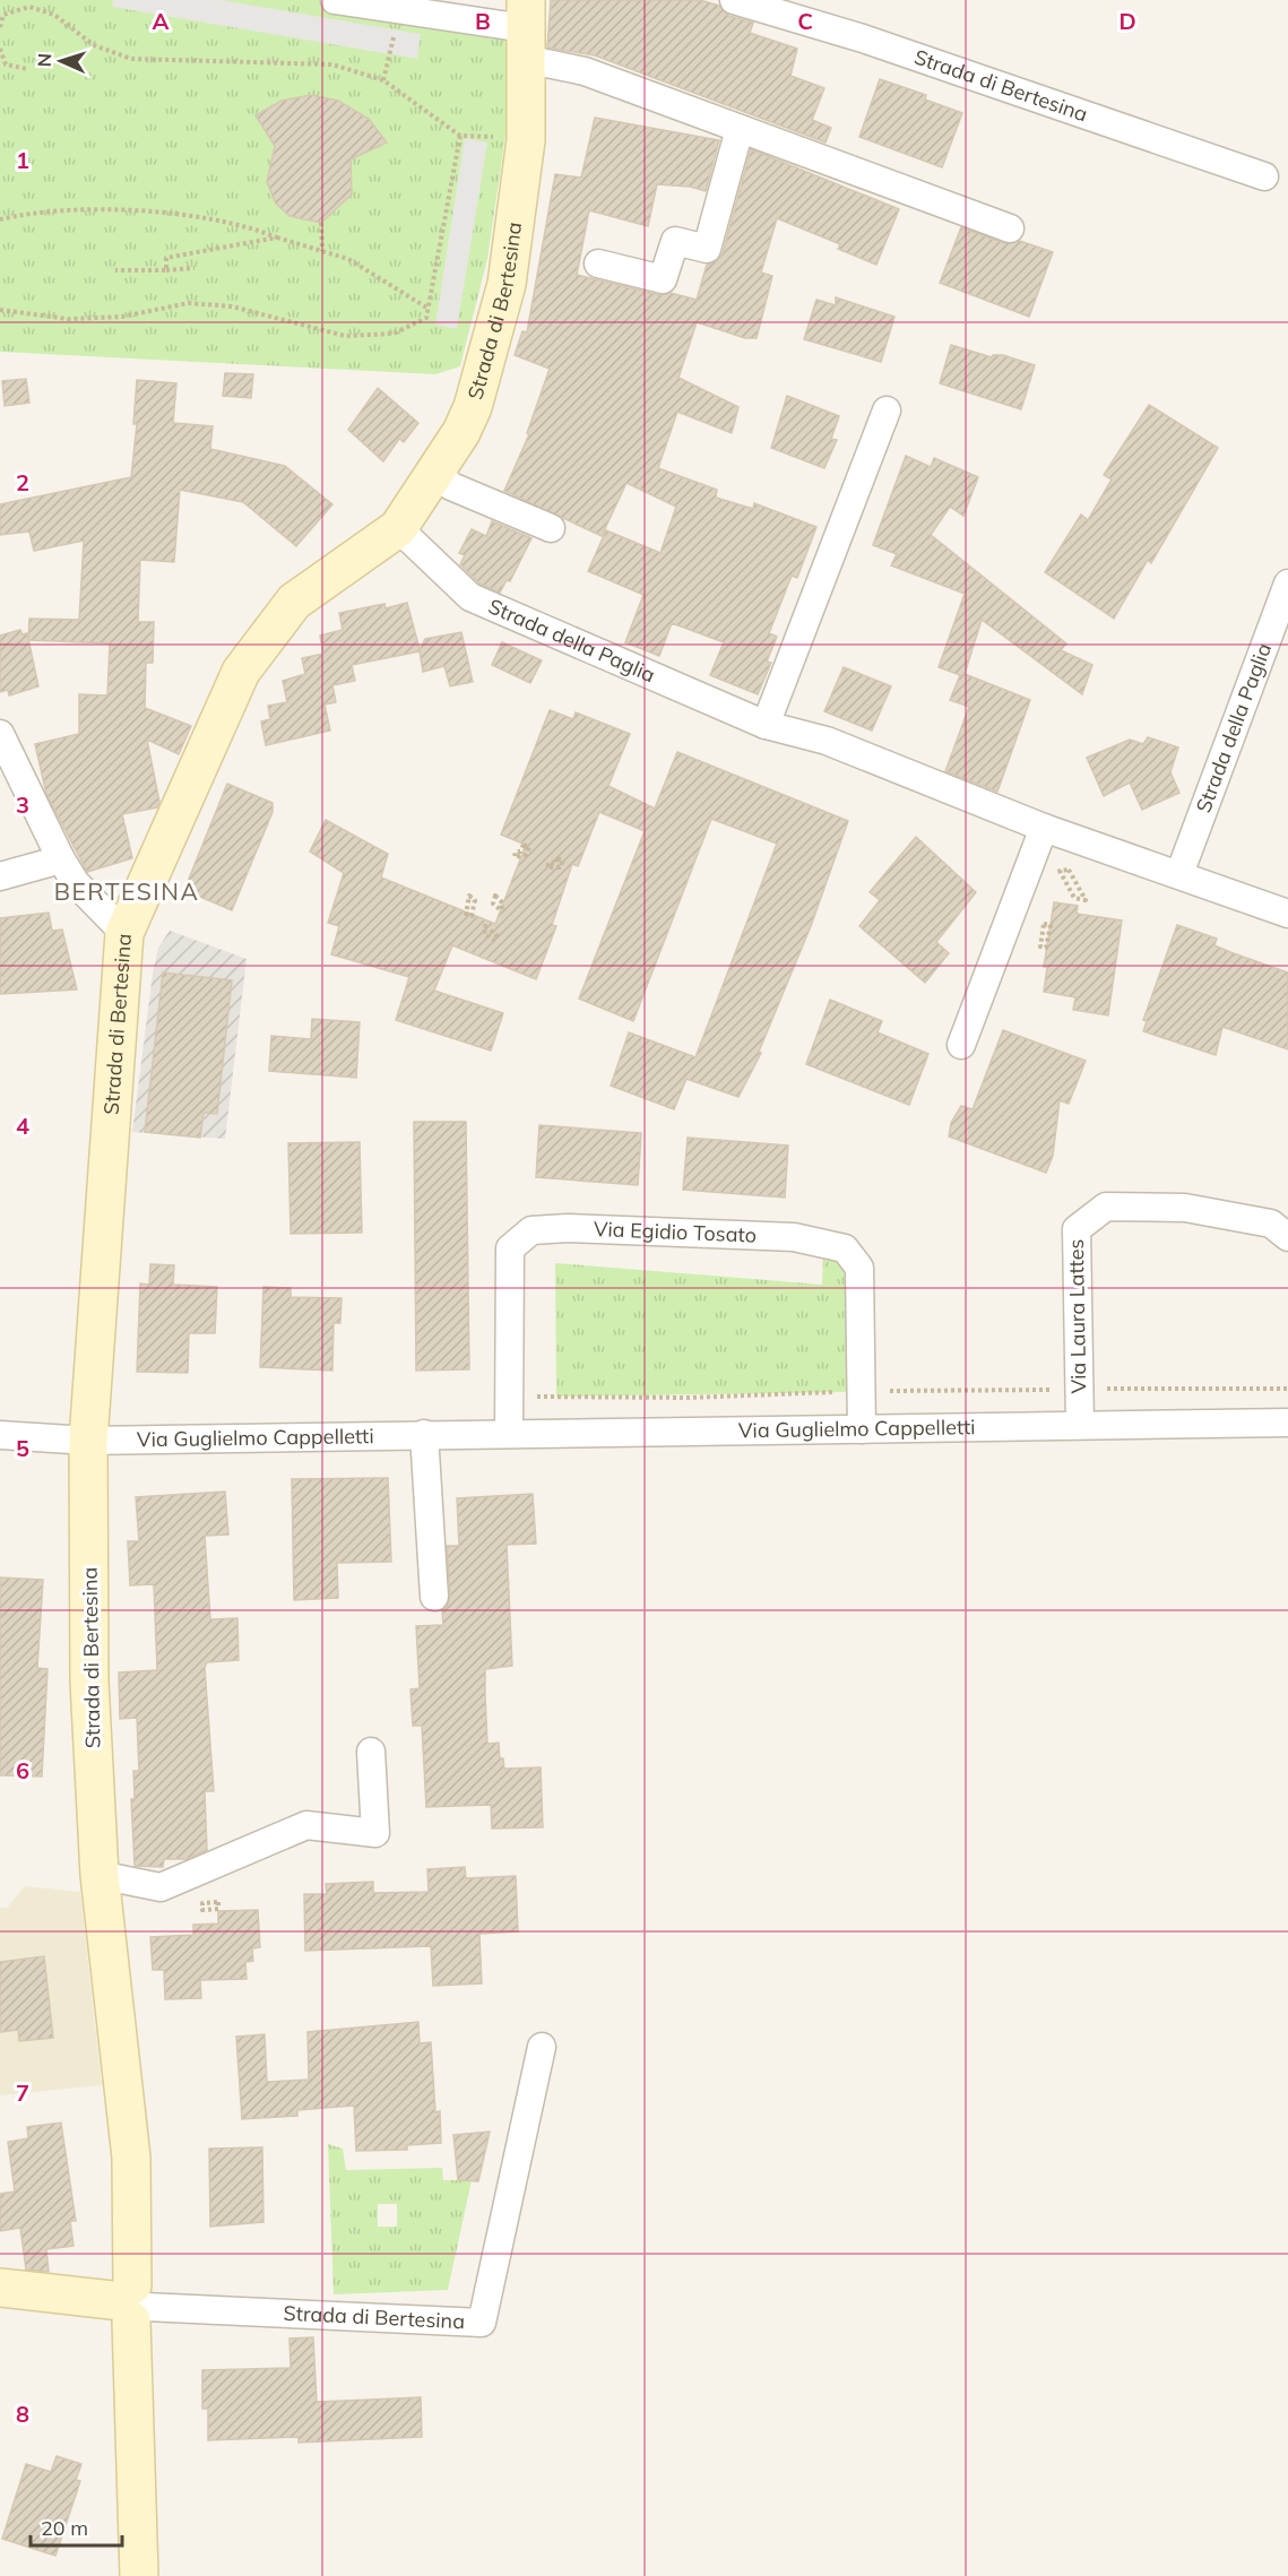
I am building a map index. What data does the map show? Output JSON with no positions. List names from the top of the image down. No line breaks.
{"streets":{"street":["Strada di Bertesina","Strada della Paglia","Via Egidio Tosato","Via Laura Lattes","Via Guglielmo Cappelletti"]},"crossings":[["Strada di Bertesina","Strada della Paglia"],["Strada di Bertesina","Via Guglielmo Cappelletti"],["Via Egidio Tosato","Via Guglielmo Cappelletti"],["Via Laura Lattes","Via Guglielmo Cappelletti"]],"districts":["BERTESINA"],"scale_bar":"20 m","north":"left","grid":{"columns":["A","B","C","D"],"rows":["1","2","3","4","5","6","7","8"]}}
